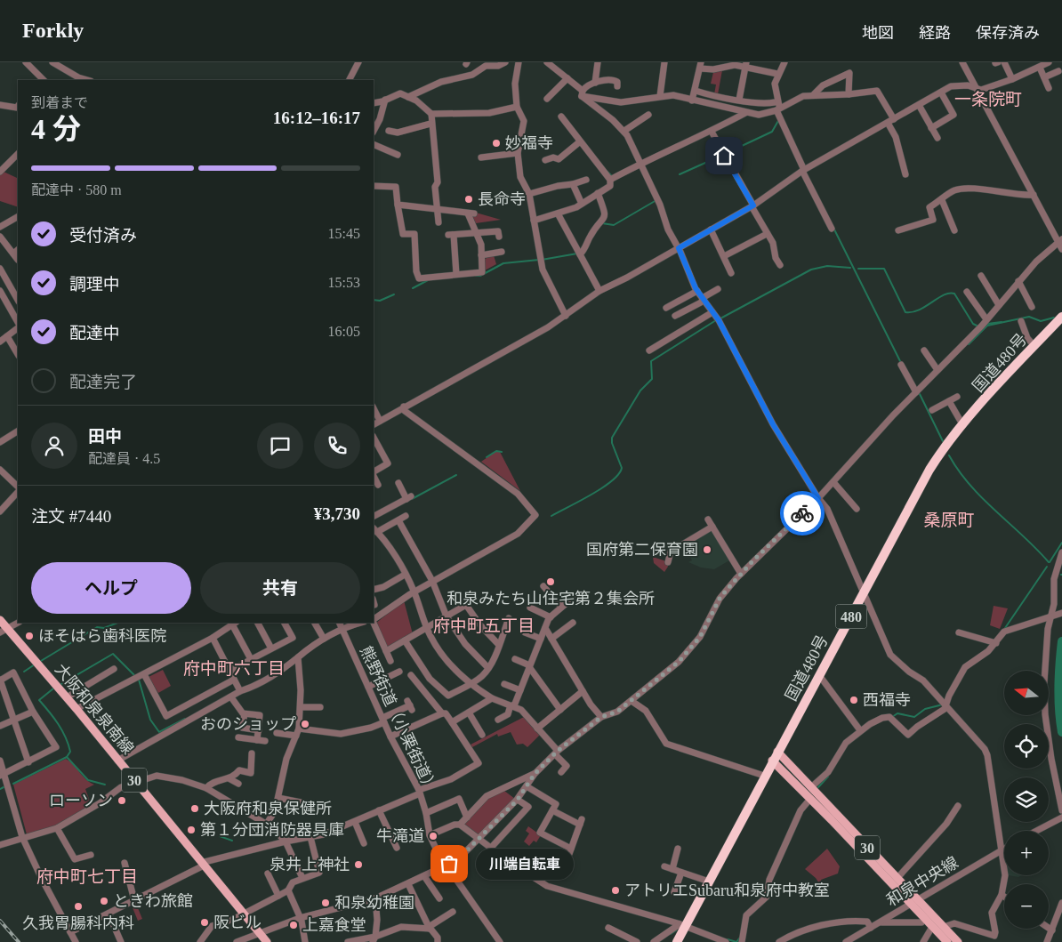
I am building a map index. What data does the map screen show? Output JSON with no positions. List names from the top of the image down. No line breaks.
{"streets":{"highway":["国道480号","480"],"main road":["大阪和泉泉南線","30"],"street":["熊野街道（小栗街道）","和泉中央線"]},"crossings":[["国道480号","30"],["30","和泉中央線"]],"districts":["一条院町","桑原町","府中町五丁目","府中町六丁目","府中町七丁目"],"places":["妙福寺","長命寺","国府第二保育園","和泉みたち山住宅第２集会所","ほそはら歯科医院","西福寺","おのショップ","ローソン","大阪府和泉保健所","第１分団消防器具庫","牛滝道","川端自転車","泉井上神社","アトリエSubaru和泉府中教室","ときわ旅館","和泉幼稚園","久我胃腸科内科","阪ビル","上嘉食堂"],"north":"left","page":{"header":"Forkly","nav":["地図","経路","保存済み"],"heading":["4 分","到着まで","16:12–16:17"],"panel":["田中","配達員 · 4.5","注文 #7440","¥3,730"],"bar":"配達中 · 580 m","list":[["受付済み","15:45"],["調理中","15:53"],["配達中","16:05"],"配達完了"],"buttons":["ヘルプ","共有"],"map_buttons":["+","−"],"bubble":"川端自転車"}}
